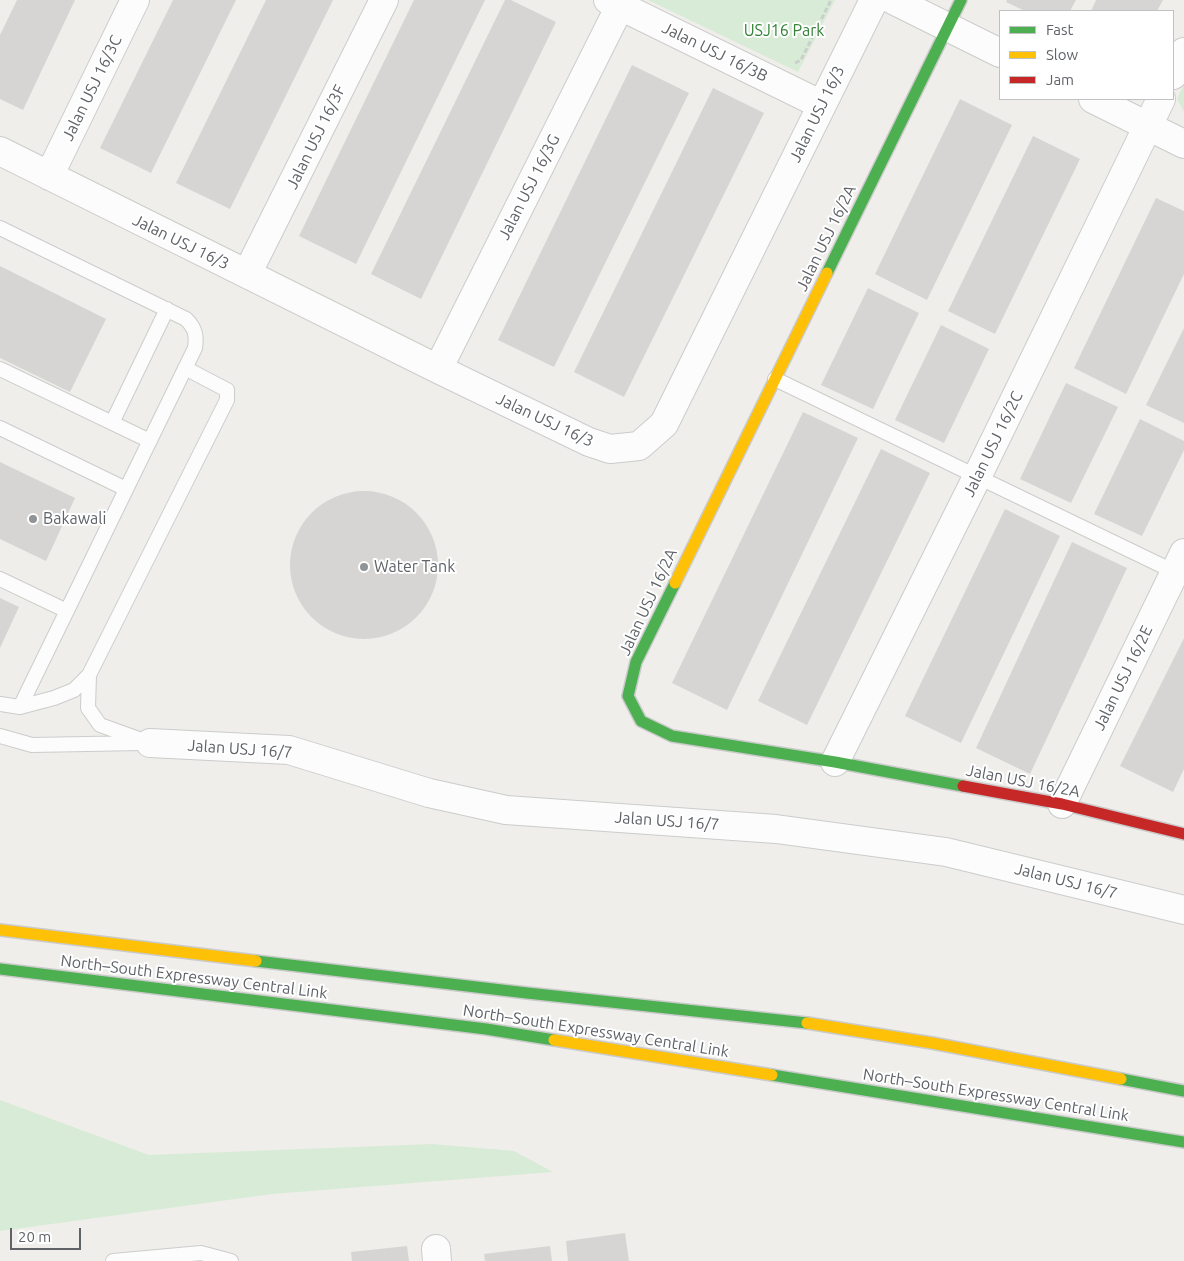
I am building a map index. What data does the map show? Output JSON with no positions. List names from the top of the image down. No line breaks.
{"streets":{"main road":["Jalan USJ 16/2A","North–South Expressway Central Link"],"street":["Jalan USJ 16/3B","Jalan USJ 16/3C","Jalan USJ 16/3","Jalan USJ 16/3F","Jalan USJ 16/3G","Jalan USJ 16/2C","Jalan USJ 16/2E","Jalan USJ 16/7"]},"crossings":[["Jalan USJ 16/3B","Jalan USJ 16/3"],["Jalan USJ 16/3B","Jalan USJ 16/3G"],["Jalan USJ 16/3C","Jalan USJ 16/3"],["Jalan USJ 16/3","Jalan USJ 16/3F"],["Jalan USJ 16/3","Jalan USJ 16/3G"],["Jalan USJ 16/2A","Jalan USJ 16/2C"],["Jalan USJ 16/2A","Jalan USJ 16/2E"]],"parks":["USJ16 Park"],"places":["Bakawali","Water Tank"],"legend":["Fast","Slow","Jam"],"scale_bar":"20 m"}
